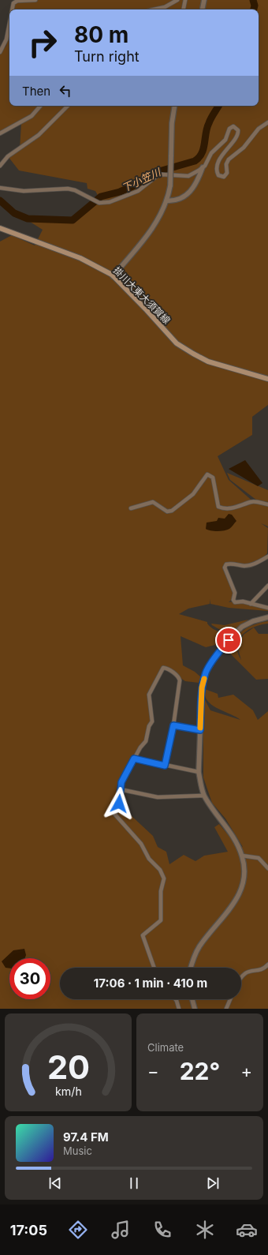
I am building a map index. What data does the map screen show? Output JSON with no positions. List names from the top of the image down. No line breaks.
{"streets":{"main road":["掛川大東大須賀線"]},"water":["下小笠川"],"page":{"turn":["80 m","Turn right"],"then":"Then","limit":"30","trip":"17:06 · 1 min · 410 m","tile":"Climate","heat":["−","22°","+"],"song":["97.4 FM","Music"],"tabs":"17:05","gauge":["20","km/h"]}}
